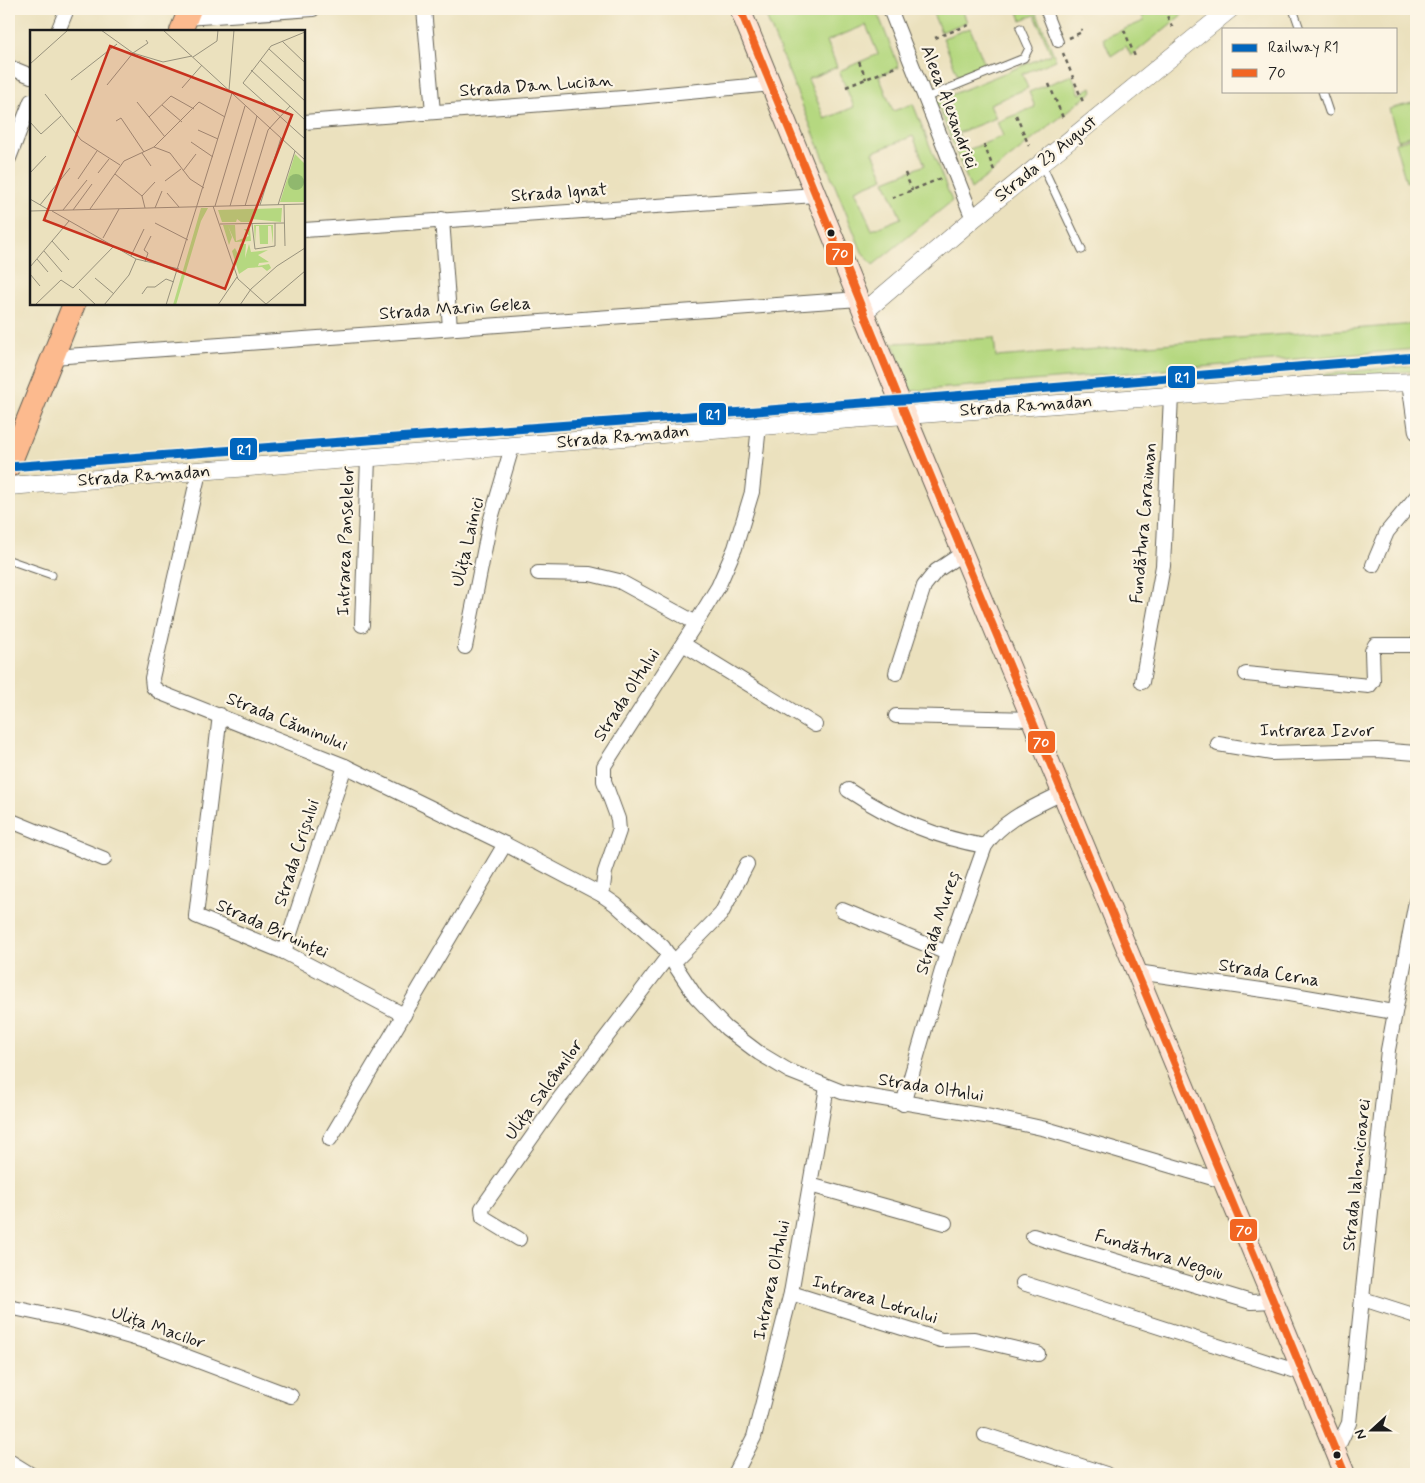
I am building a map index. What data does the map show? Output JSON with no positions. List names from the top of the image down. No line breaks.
{"streets":{"street":["Strada Dan Lucian","Aleea Alexandriei","Strada 23 August","Strada Ignat","Strada Marin Gelea","Strada Ramadan","Fundătura Caraiman","Intrarea Panselelor","Ulița Lainici","Strada Oltului","Strada Căminului","Intrarea Izvor","Strada Crișului","Strada Mureș","Strada Biruinței","Strada Cerna","Ulița Salcâmilor","Strada Ialomicioarei","Fundătura Negoiu","Intrarea Oltului","Intrarea Lotrului","Ulița Macilor"]},"crossings":[["Aleea Alexandriei","Strada 23 August"],["Strada 23 August","Strada Marin Gelea"],["Strada Ramadan","Fundătura Caraiman"],["Strada Ramadan","Intrarea Panselelor"],["Strada Ramadan","Ulița Lainici"],["Strada Ramadan","Strada Oltului"],["Strada Ramadan","Strada Căminului"],["Strada Oltului","Strada Căminului"],["Strada Oltului","Strada Mureș"],["Strada Oltului","Ulița Salcâmilor"],["Strada Oltului","Intrarea Oltului"],["Strada Căminului","Strada Crișului"],["Strada Căminului","Strada Biruinței"],["Strada Crișului","Strada Biruinței"],["Strada Cerna","Strada Ialomicioarei"],["Intrarea Oltului","Intrarea Lotrului"]],"lines":["transit line 70","rail line R1"],"legend":["Railway R1","70"],"north":"left"}
